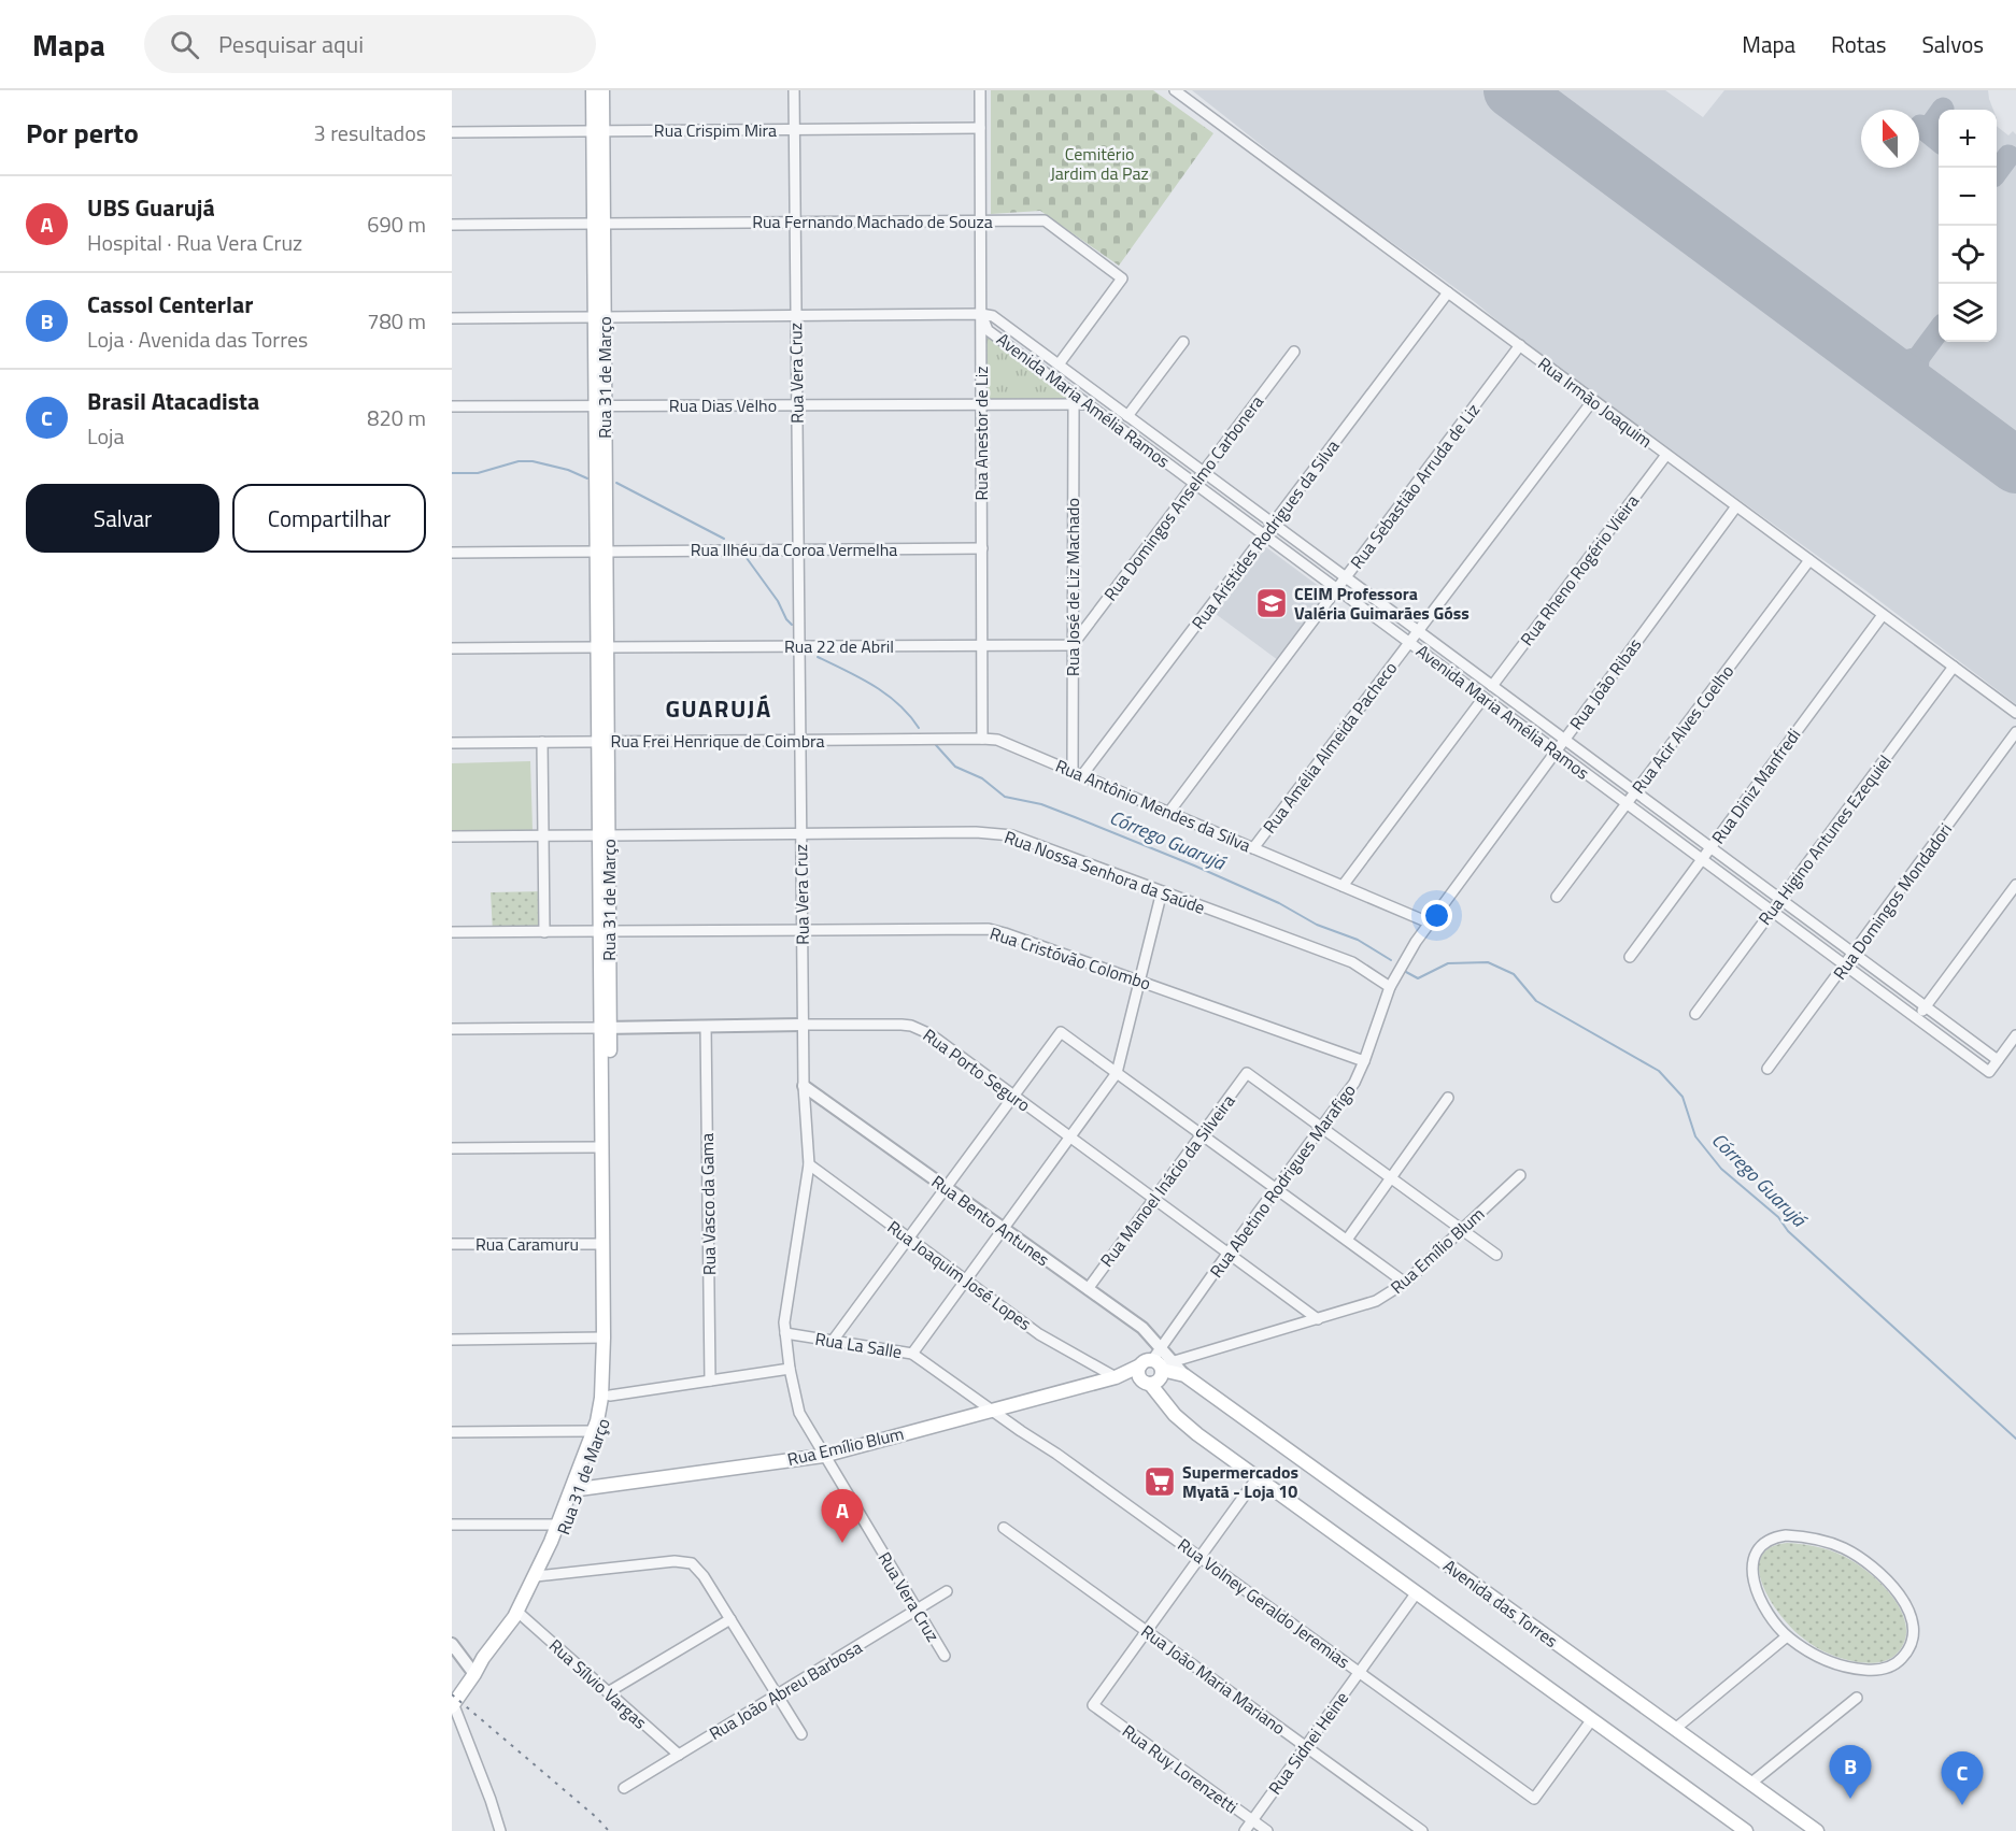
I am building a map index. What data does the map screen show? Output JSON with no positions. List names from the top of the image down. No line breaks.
{"streets":{"main road":["Rua 31 de Março","Rua Emílio Blum","Avenida das Torres"],"street":["Rua Crispim Mira","Rua Fernando Machado de Souza","Rua Vera Cruz","Avenida Maria Amélia Ramos","Rua Irmão Joaquim","Rua Dias Velho","Rua Anestor de Liz","Rua Sebastião Arruda de Liz","Rua Domingos Anselmo Carbonera","Rua Aristides Rodrigues da Silva","Rua Ilhéu da Coroa Vermelha","Rua Rheno Rogério Vieira","Rua José de Liz Machado","Rua 22 de Abril","Rua João Ribas","Rua Acir Alves Coelho","Rua Frei Henrique de Coimbra","Rua Amélia Almeida Pacheco","Rua Diniz Manfredi","Rua Antônio Mendes da Silva","Rua Higino Antunes Ezequiel","Rua Nossa Senhora da Saúde","Rua Domingos Mondadori","Rua Cristóvão Colombo","Rua Porto Seguro","Rua Manoel Inácio da Silveira","Rua Abetino Rodrigues Marafigo","Rua Vasco da Gama","Rua Bento Antunes","Rua Caramuru","Rua Joaquim José Lopes","Rua La Salle","Rua Volney Geraldo Jeremias","Rua João Maria Mariano","Rua Sílvio Vargas","Rua João Abreu Barbosa","Rua Sidnei Heine","Rua Ruy Lorenzetti"]},"crossings":[["Rua Crispim Mira","Rua Vera Cruz"],["Rua Crispim Mira","Rua 31 de Março"],["Rua Crispim Mira","Rua Anestor de Liz"],["Rua Fernando Machado de Souza","Rua Vera Cruz"],["Rua Fernando Machado de Souza","Rua 31 de Março"],["Rua Fernando Machado de Souza","Avenida Maria Amélia Ramos"],["Rua Fernando Machado de Souza","Rua Anestor de Liz"],["Rua Vera Cruz","Rua Dias Velho"],["Rua Vera Cruz","Rua Ilhéu da Coroa Vermelha"],["Rua Vera Cruz","Rua 22 de Abril"],["Rua Vera Cruz","Rua Frei Henrique de Coimbra"],["Rua Vera Cruz","Rua Nossa Senhora da Saúde"],["Rua Vera Cruz","Rua Cristóvão Colombo"],["Rua Vera Cruz","Rua Porto Seguro"],["Rua Vera Cruz","Rua Bento Antunes"],["Rua Vera Cruz","Rua Emílio Blum"],["Rua Vera Cruz","Rua Joaquim José Lopes"],["Rua Vera Cruz","Rua La Salle"],["Rua Vera Cruz","Rua João Abreu Barbosa"],["Rua 31 de Março","Rua Dias Velho"],["Rua 31 de Março","Rua Ilhéu da Coroa Vermelha"],["Rua 31 de Março","Rua 22 de Abril"],["Rua 31 de Março","Rua Frei Henrique de Coimbra"],["Rua 31 de Março","Rua Nossa Senhora da Saúde"],["Rua 31 de Março","Rua Cristóvão Colombo"],["Rua 31 de Março","Rua Porto Seguro"],["Rua 31 de Março","Rua Caramuru"],["Rua 31 de Março","Rua Emílio Blum"],["Rua 31 de Março","Rua Sílvio Vargas"],["Avenida Maria Amélia Ramos","Rua Dias Velho"],["Avenida Maria Amélia Ramos","Rua Anestor de Liz"],["Avenida Maria Amélia Ramos","Rua Sebastião Arruda de Liz"],["Avenida Maria Amélia Ramos","Rua Domingos Anselmo Carbonera"],["Avenida Maria Amélia Ramos","Rua Aristides Rodrigues da Silva"],["Avenida Maria Amélia Ramos","Rua Rheno Rogério Vieira"],["Avenida Maria Amélia Ramos","Rua João Ribas"],["Avenida Maria Amélia Ramos","Rua Acir Alves Coelho"],["Avenida Maria Amélia Ramos","Rua Amélia Almeida Pacheco"],["Avenida Maria Amélia Ramos","Rua Diniz Manfredi"],["Avenida Maria Amélia Ramos","Rua Higino Antunes Ezequiel"],["Avenida Maria Amélia Ramos","Rua Domingos Mondadori"],["Rua Irmão Joaquim","Rua Sebastião Arruda de Liz"],["Rua Irmão Joaquim","Rua Aristides Rodrigues da Silva"],["Rua Irmão Joaquim","Rua Rheno Rogério Vieira"],["Rua Irmão Joaquim","Rua João Ribas"],["Rua Irmão Joaquim","Rua Acir Alves Coelho"],["Rua Irmão Joaquim","Rua Amélia Almeida Pacheco"],["Rua Irmão Joaquim","Rua Diniz Manfredi"],["Rua Irmão Joaquim","Rua Higino Antunes Ezequiel"],["Rua Dias Velho","Rua Anestor de Liz"],["Rua Dias Velho","Rua José de Liz Machado"],["Rua Anestor de Liz","Rua Ilhéu da Coroa Vermelha"],["Rua Anestor de Liz","Rua 22 de Abril"],["Rua Anestor de Liz","Rua Frei Henrique de Coimbra"],["Rua Anestor de Liz","Rua Antônio Mendes da Silva"],["Rua Sebastião Arruda de Liz","Rua Antônio Mendes da Silva"],["Rua Domingos Anselmo Carbonera","Rua José de Liz Machado"],["Rua Domingos Anselmo Carbonera","Rua 22 de Abril"],["Rua Aristides Rodrigues da Silva","Rua José de Liz Machado"],["Rua Aristides Rodrigues da Silva","Rua Antônio Mendes da Silva"],["Rua José de Liz Machado","Rua 22 de Abril"],["Rua José de Liz Machado","Rua Antônio Mendes da Silva"],["Rua João Ribas","Rua Antônio Mendes da Silva"],["Rua João Ribas","Rua Abetino Rodrigues Marafigo"],["Rua Frei Henrique de Coimbra","Rua Antônio Mendes da Silva"],["Rua Amélia Almeida Pacheco","Rua Antônio Mendes da Silva"],["Rua Antônio Mendes da Silva","Rua Abetino Rodrigues Marafigo"],["Rua Nossa Senhora da Saúde","Rua Abetino Rodrigues Marafigo"],["Rua Cristóvão Colombo","Rua Abetino Rodrigues Marafigo"],["Rua Porto Seguro","Rua Manoel Inácio da Silveira"],["Rua Porto Seguro","Rua Abetino Rodrigues Marafigo"],["Rua Porto Seguro","Rua Vasco da Gama"],["Rua Porto Seguro","Rua Emílio Blum"],["Rua Manoel Inácio da Silveira","Rua Abetino Rodrigues Marafigo"],["Rua Manoel Inácio da Silveira","Rua Bento Antunes"],["Rua Abetino Rodrigues Marafigo","Rua Bento Antunes"],["Rua Abetino Rodrigues Marafigo","Rua Emílio Blum"],["Rua Abetino Rodrigues Marafigo","Avenida das Torres"],["Rua Bento Antunes","Rua Emílio Blum"],["Rua Bento Antunes","Avenida das Torres"],["Rua Emílio Blum","Rua Joaquim José Lopes"],["Rua Emílio Blum","Rua La Salle"],["Rua Emílio Blum","Rua Volney Geraldo Jeremias"],["Rua Emílio Blum","Avenida das Torres"],["Rua La Salle","Rua Volney Geraldo Jeremias"],["Rua Volney Geraldo Jeremias","Rua Sidnei Heine"],["Rua João Maria Mariano","Rua Sidnei Heine"],["Rua João Maria Mariano","Rua Ruy Lorenzetti"],["Rua Sílvio Vargas","Rua João Abreu Barbosa"],["Rua Sidnei Heine","Rua Ruy Lorenzetti"]],"districts":["GUARUJÁ"],"water":["Córrego Guarujá"],"parks":["Cemitério Jardim da Paz"],"places":{"school or university":["CEIM Professora Valéria Guimarães Góss"],"supermarket":["Supermercados Myatã - Loja 10"]},"north":"top","page":{"header":"Mapa","search":"Pesquisar aqui","nav":["Mapa","Rotas","Salvos"],"heading":["Por perto","3 resultados"],"map_buttons":["+","−"],"list":[{"mark":"A","name":"UBS Guarujá","note":"Hospital · Rua Vera Cruz","value":"690 m"},{"mark":"B","name":"Cassol Centerlar","note":"Loja · Avenida das Torres","value":"780 m"},{"mark":"C","name":"Brasil Atacadista","note":"Loja","value":"820 m"}],"buttons":["Salvar","Compartilhar"],"pins":["A","B","C"]}}
